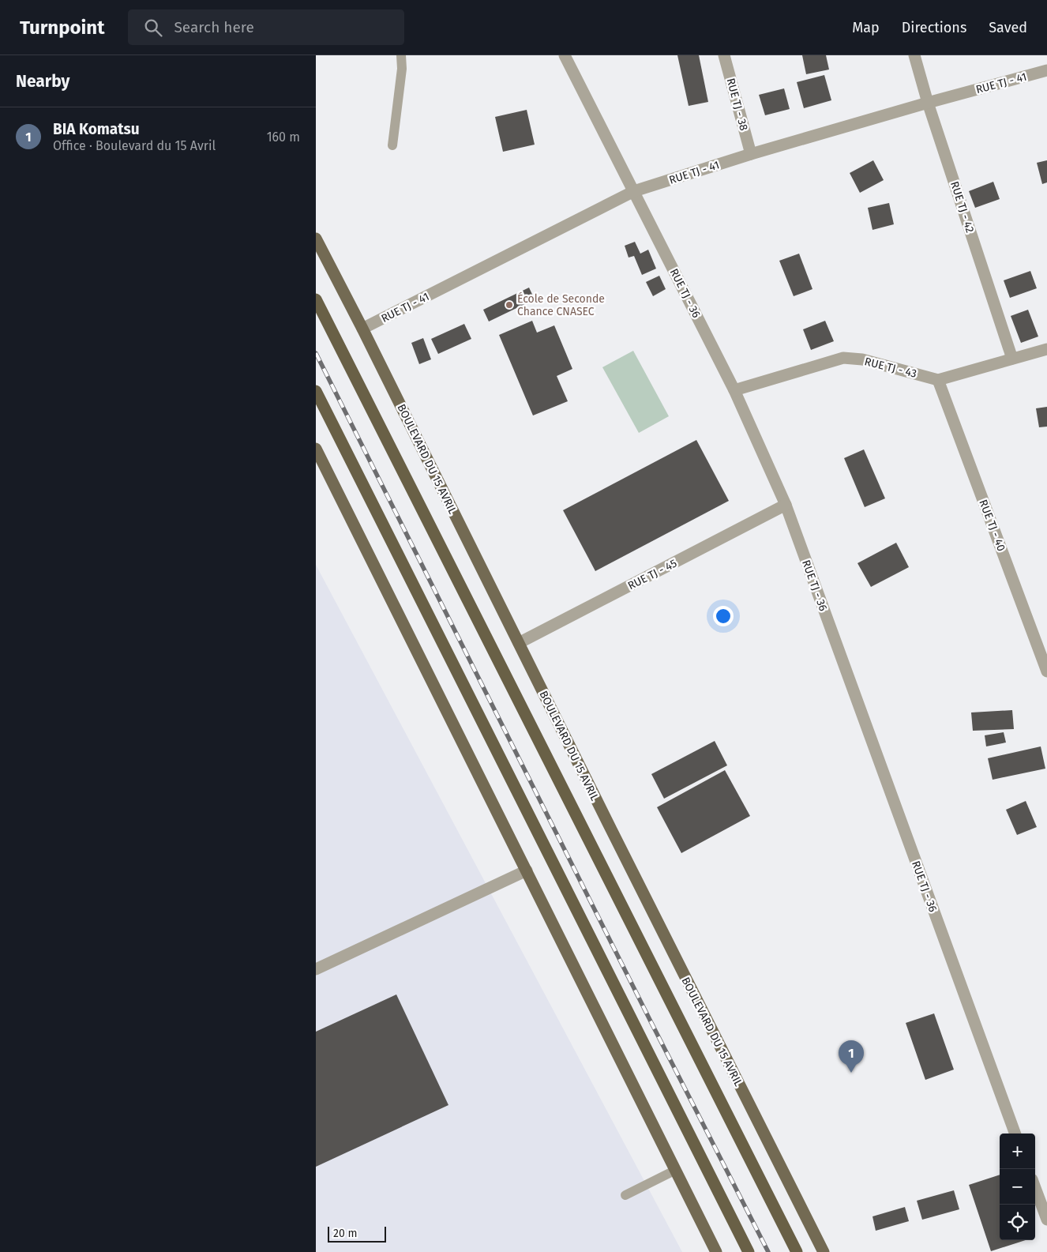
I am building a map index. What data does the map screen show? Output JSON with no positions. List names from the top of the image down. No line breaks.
{"streets":{"highway":["BOULEVARD DU 15 AVRIL"],"street":["RUE TJ - 41","RUE TJ - 38","RUE TJ - 42","RUE TJ - 36","RUE TJ - 43","RUE TJ - 40","RUE TJ - 45"]},"crossings":[["RUE TJ - 41","RUE TJ - 38"],["RUE TJ - 41","RUE TJ - 42"],["RUE TJ - 41","RUE TJ - 36"],["RUE TJ - 41","BOULEVARD DU 15 AVRIL"],["RUE TJ - 36","RUE TJ - 43"],["RUE TJ - 36","RUE TJ - 45"],["RUE TJ - 43","RUE TJ - 40"],["BOULEVARD DU 15 AVRIL","RUE TJ - 45"]],"places":["École de Seconde Chance CNASEC"],"scale_bar":"20 m","page":{"header":"Turnpoint","search":"Search here","nav":["Map","Directions","Saved"],"heading":"Nearby","list":[{"mark":"1","name":"BIA Komatsu","note":"Office · Boulevard du 15 Avril","value":"160 m"}],"pins":"1","map_buttons":["+","−"],"scale":"20 m"}}
